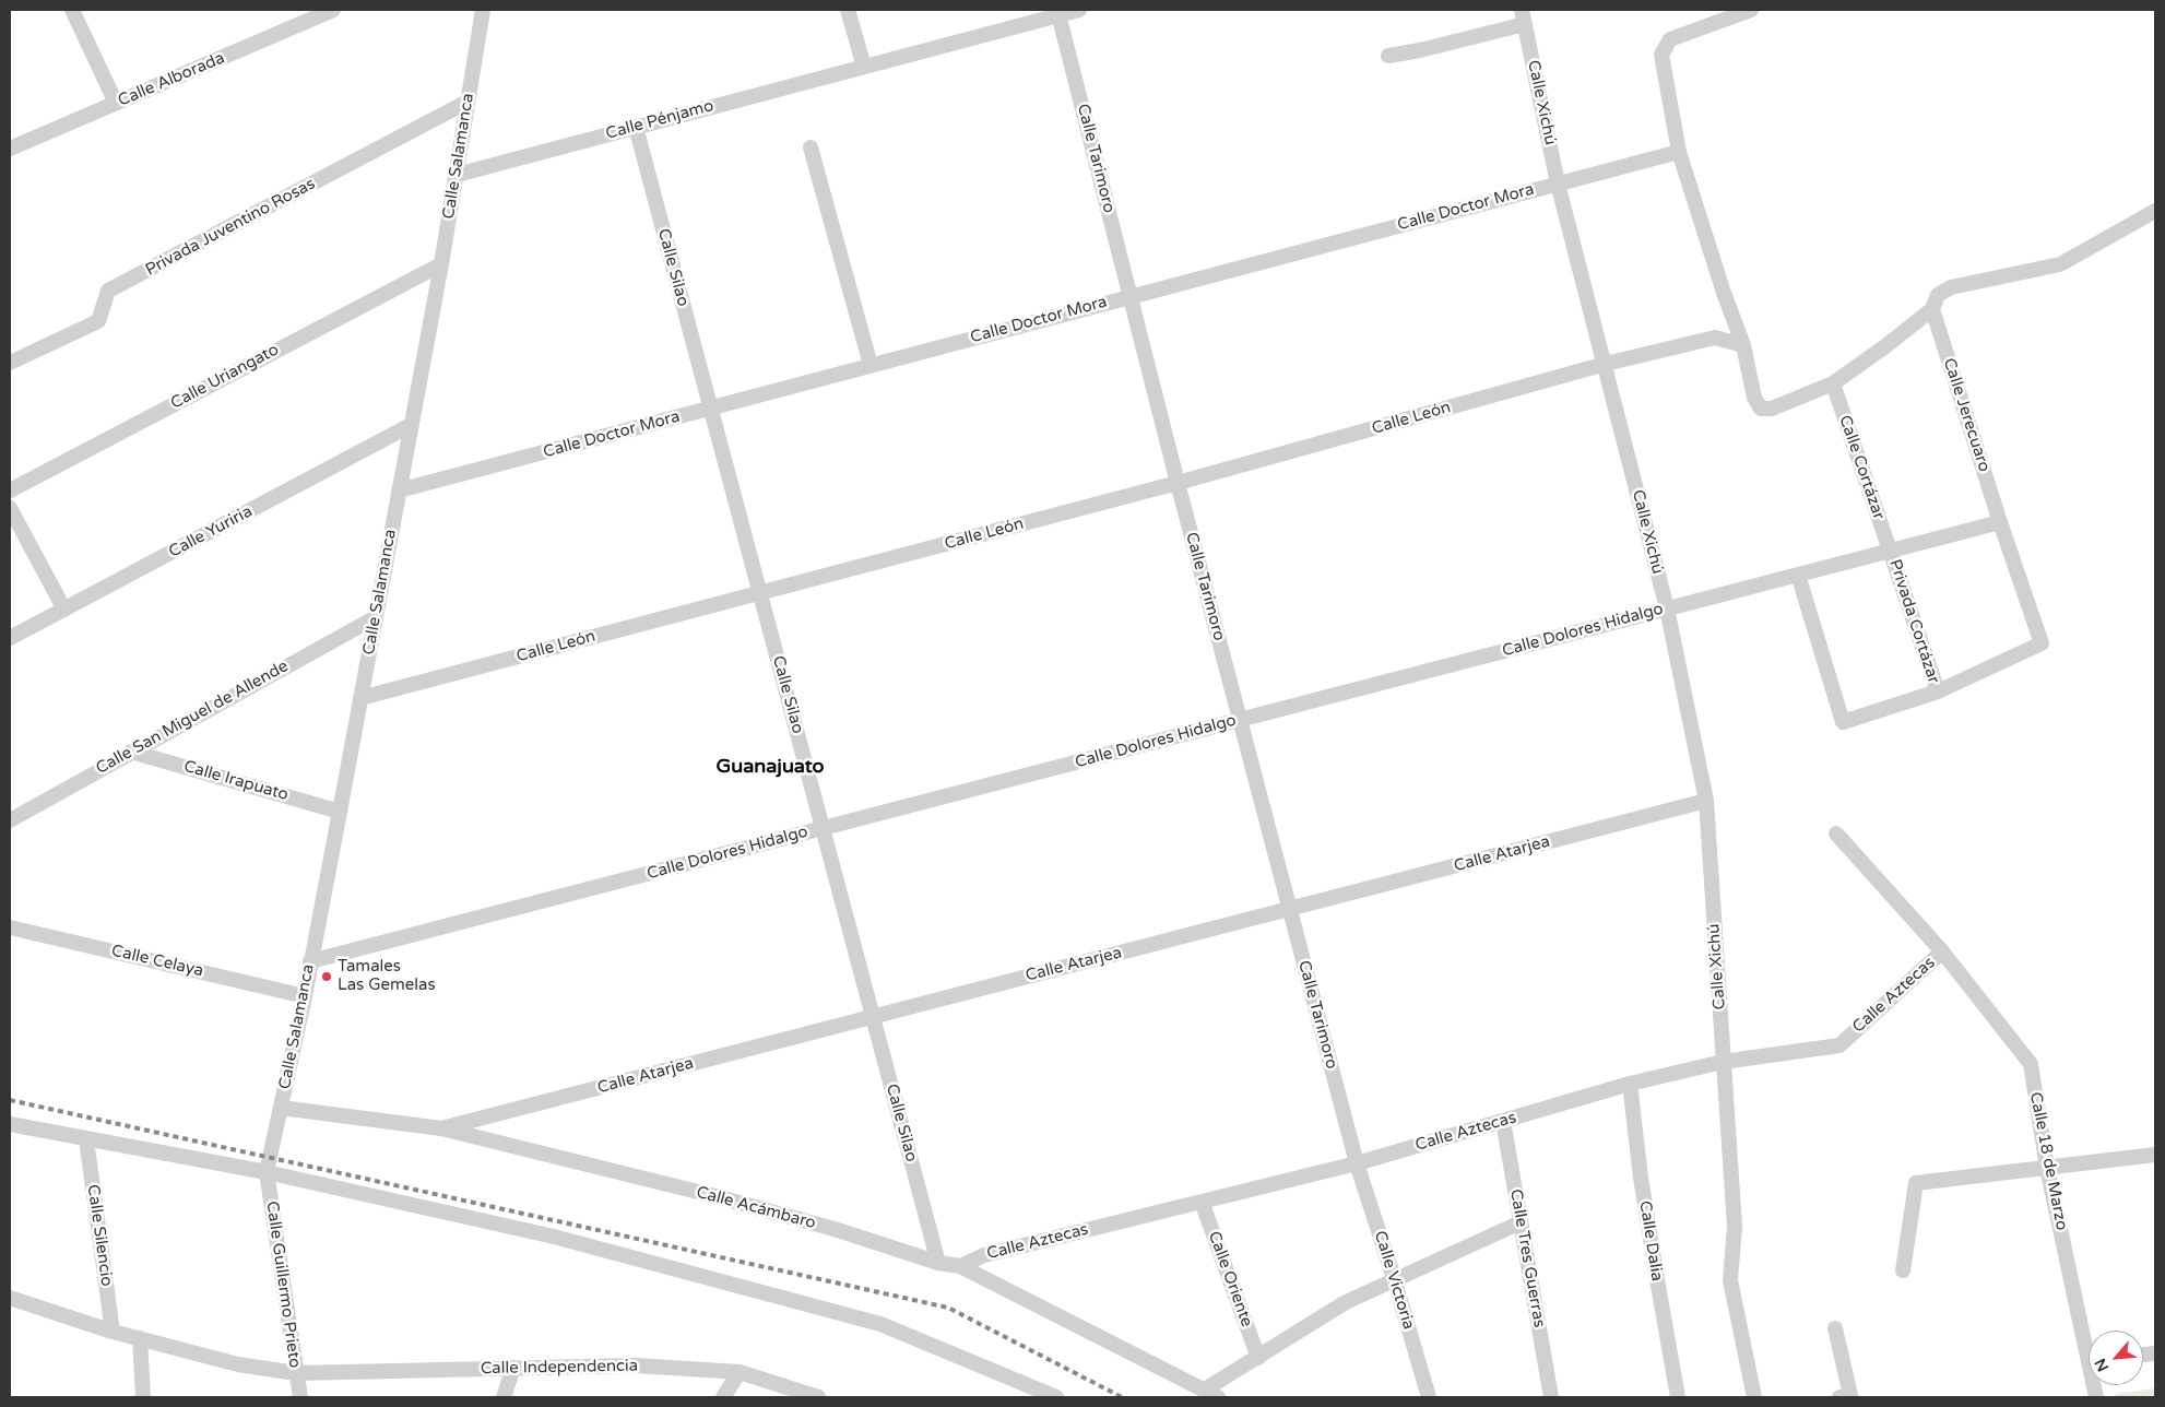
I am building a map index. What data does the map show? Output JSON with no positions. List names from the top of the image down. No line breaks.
{"streets":{"street":["Calle Alborada","Calle Xichú","Calle Pénjamo","Calle Salamanca","Calle Tarimoro","Calle Doctor Mora","Privada Juventino Rosas","Calle Silao","Calle Uriangato","Calle Jerecuaro","Calle León","Calle Cortázar","Calle Yuriria","Privada Cortázar","Calle Dolores Hidalgo","Calle San Miguel de Allende","Calle Irapuato","Calle Atarjea","Calle Celaya","Calle Aztecas","Calle 18 de Marzo","Calle Acámbaro","Calle Silencio","Calle Dalia","Calle Tres Guerras","Calle Oriente","Calle Victoria","Calle Guillermo Prieto","Calle Independencia"]},"crossings":[["Calle Xichú","Calle Doctor Mora"],["Calle Xichú","Calle León"],["Calle Xichú","Calle Dolores Hidalgo"],["Calle Xichú","Calle Atarjea"],["Calle Xichú","Calle Aztecas"],["Calle Pénjamo","Calle Salamanca"],["Calle Pénjamo","Calle Tarimoro"],["Calle Pénjamo","Calle Silao"],["Calle Salamanca","Calle Doctor Mora"],["Calle Salamanca","Privada Juventino Rosas"],["Calle Salamanca","Calle Uriangato"],["Calle Salamanca","Calle León"],["Calle Salamanca","Calle Yuriria"],["Calle Salamanca","Calle Dolores Hidalgo"],["Calle Salamanca","Calle San Miguel de Allende"],["Calle Salamanca","Calle Irapuato"],["Calle Salamanca","Calle Celaya"],["Calle Salamanca","Calle Acámbaro"],["Calle Salamanca","Calle Guillermo Prieto"],["Calle Tarimoro","Calle Doctor Mora"],["Calle Tarimoro","Calle León"],["Calle Tarimoro","Calle Dolores Hidalgo"],["Calle Tarimoro","Calle Atarjea"],["Calle Tarimoro","Calle Aztecas"],["Calle Tarimoro","Calle Victoria"],["Calle Doctor Mora","Calle Silao"],["Calle Silao","Calle León"],["Calle Silao","Calle Dolores Hidalgo"],["Calle Silao","Calle Atarjea"],["Calle Silao","Calle Acámbaro"],["Calle Jerecuaro","Privada Cortázar"],["Calle Jerecuaro","Calle Dolores Hidalgo"],["Calle Cortázar","Privada Cortázar"],["Calle Cortázar","Calle Dolores Hidalgo"],["Privada Cortázar","Calle Dolores Hidalgo"],["Calle San Miguel de Allende","Calle Irapuato"],["Calle Atarjea","Calle Acámbaro"],["Calle Aztecas","Calle 18 de Marzo"],["Calle Aztecas","Calle Acámbaro"],["Calle Aztecas","Calle Dalia"],["Calle Aztecas","Calle Tres Guerras"],["Calle Aztecas","Calle Oriente"],["Calle Aztecas","Calle Victoria"],["Calle Silencio","Calle Independencia"],["Calle Guillermo Prieto","Calle Independencia"]],"districts":["Guanajuato"],"places":["Tamales Las Gemelas"],"north":"bottom left"}
